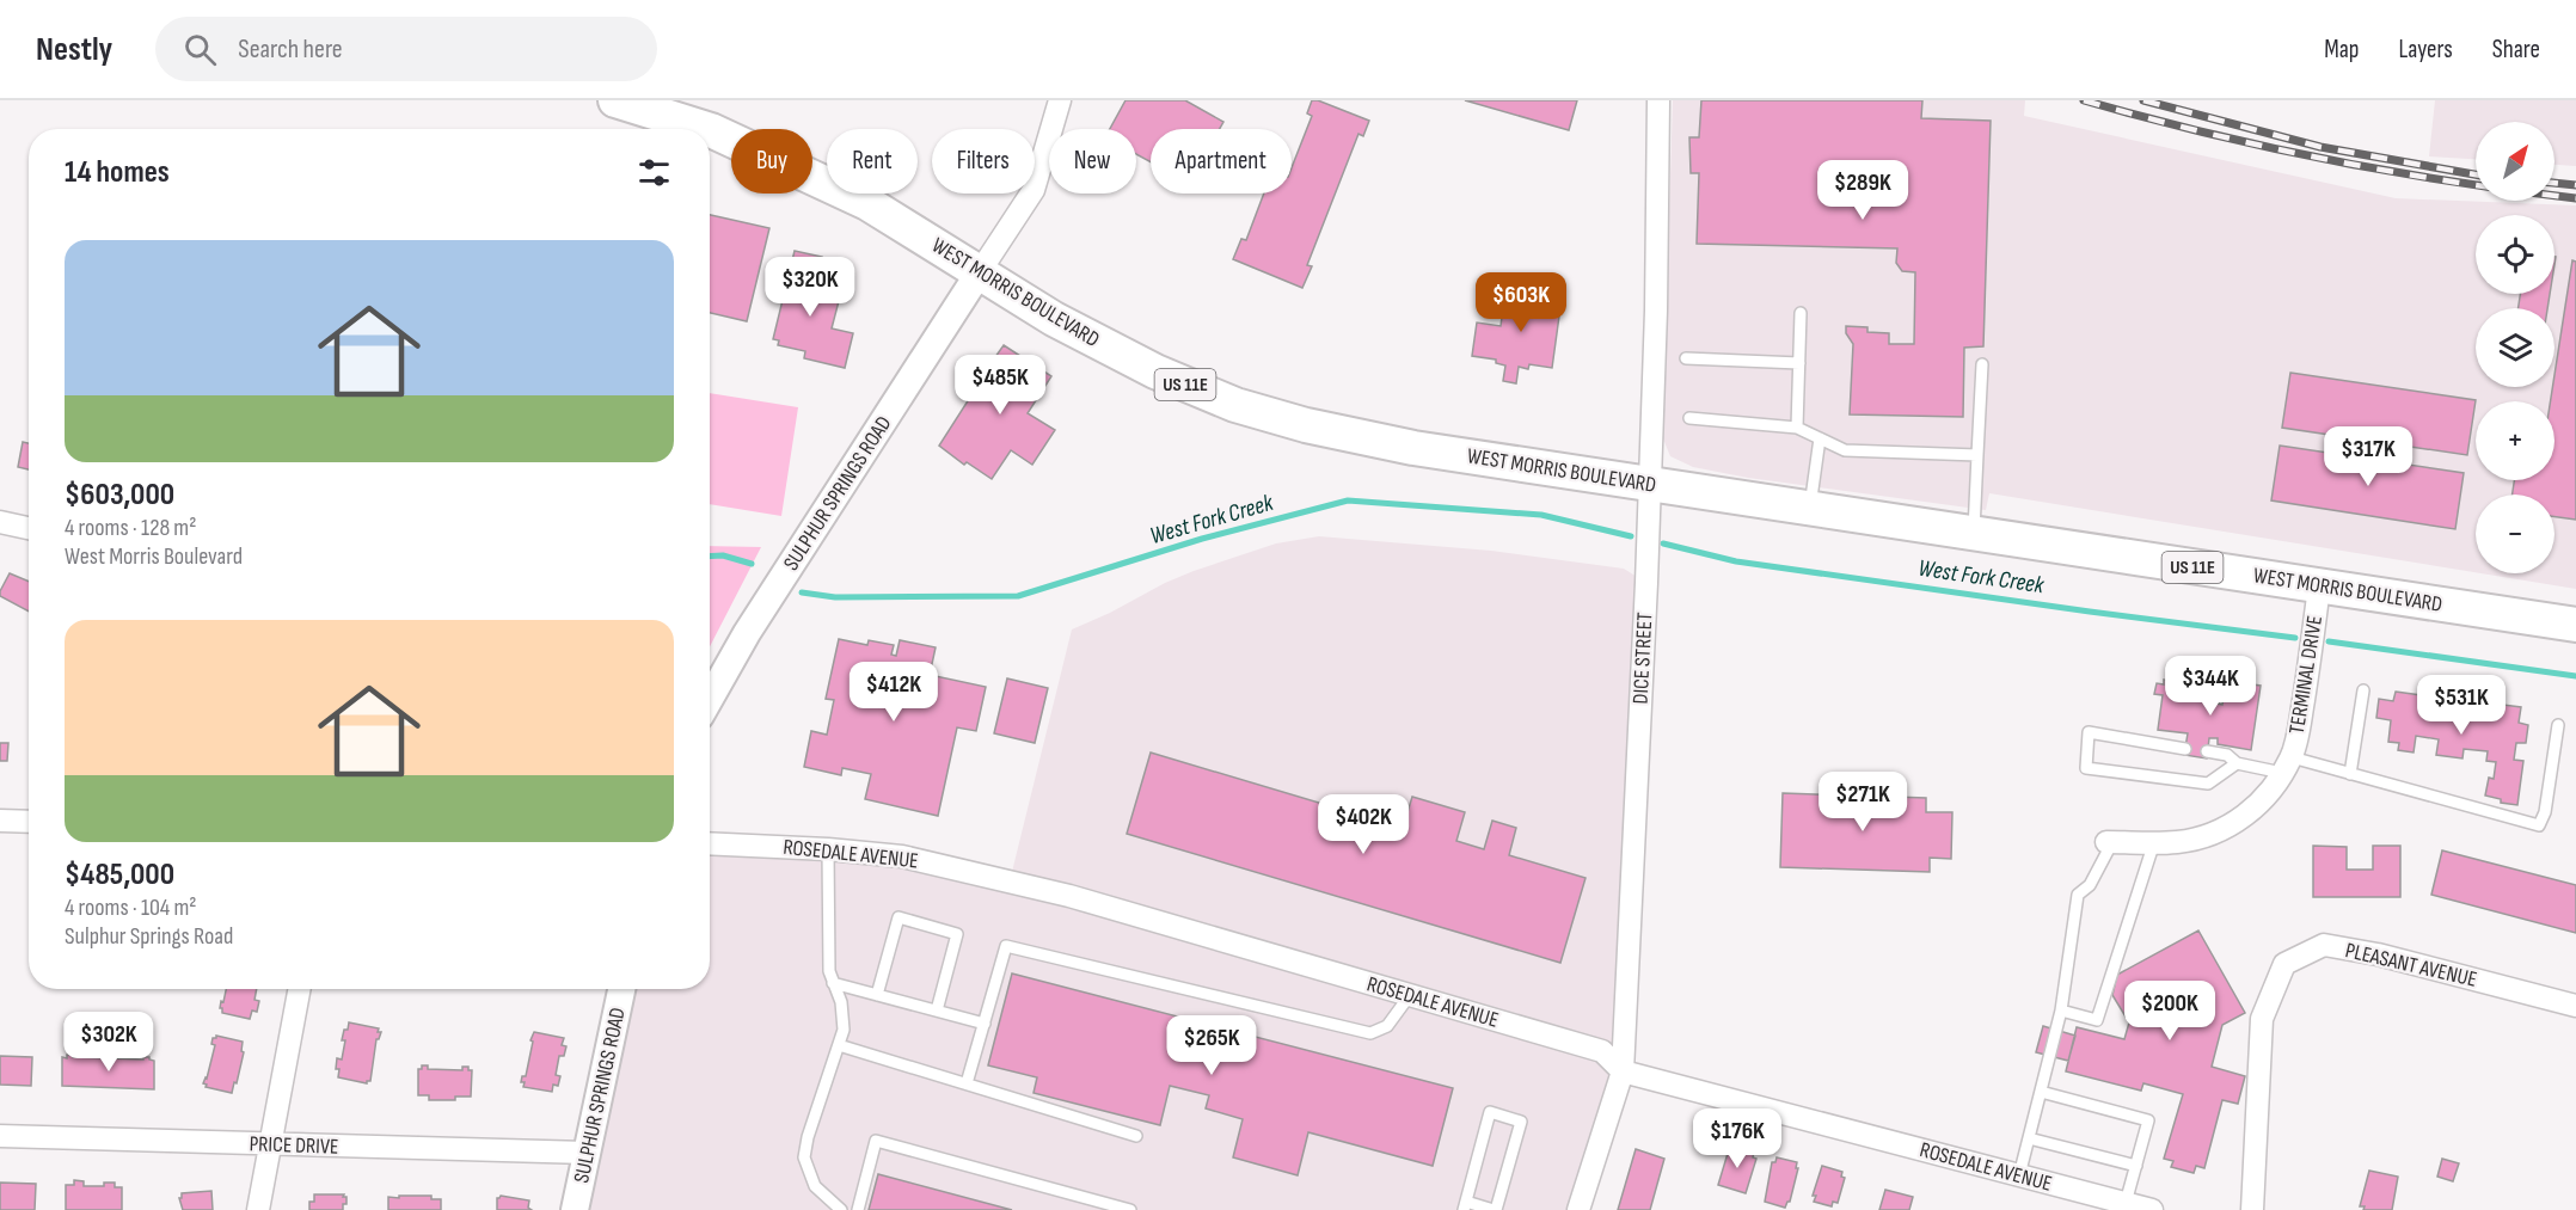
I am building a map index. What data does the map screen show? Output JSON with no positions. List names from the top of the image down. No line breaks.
{"streets":{"main road":["WEST MORRIS BOULEVARD","US 11E"],"street":["SULPHUR SPRINGS ROAD","DICE STREET","TERMINAL DRIVE","ROSEDALE AVENUE","PLEASANT AVENUE","PRICE DRIVE"]},"crossings":[["WEST MORRIS BOULEVARD","SULPHUR SPRINGS ROAD"],["WEST MORRIS BOULEVARD","DICE STREET"],["WEST MORRIS BOULEVARD","TERMINAL DRIVE"],["SULPHUR SPRINGS ROAD","PRICE DRIVE"],["DICE STREET","ROSEDALE AVENUE"]],"water":["West Fork Creek"],"north":"top right","page":{"header":"Nestly","search":"Search here","nav":["Map","Layers","Share"],"map_buttons":["+","−"],"chip":["Buy","Rent","Filters","New","Apartment"],"heading":"14 homes","price":["$289K","$320K","$603K","$485K","$317K","$344K","$412K","$531K","$271K","$402K","$200K","$302K","$265K","$176K"],"list":[{"name":"$603,000","note":"4 rooms · 128 m² · West Morris Boulevard"},{"name":"$485,000","note":"4 rooms · 104 m² · Sulphur Springs Road"}]}}
